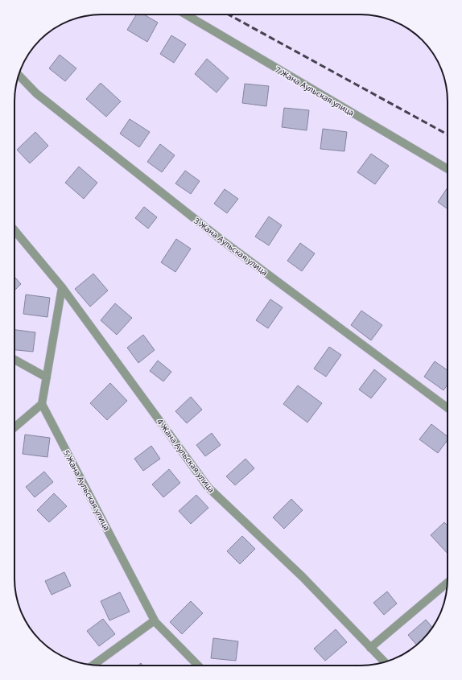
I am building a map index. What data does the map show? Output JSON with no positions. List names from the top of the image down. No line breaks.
{"streets":{"street":["7 Жана Аульская улица","3 Жана Аульская улица","4 Жана Аульская улица","5 Жана Аульская улица"]}}
